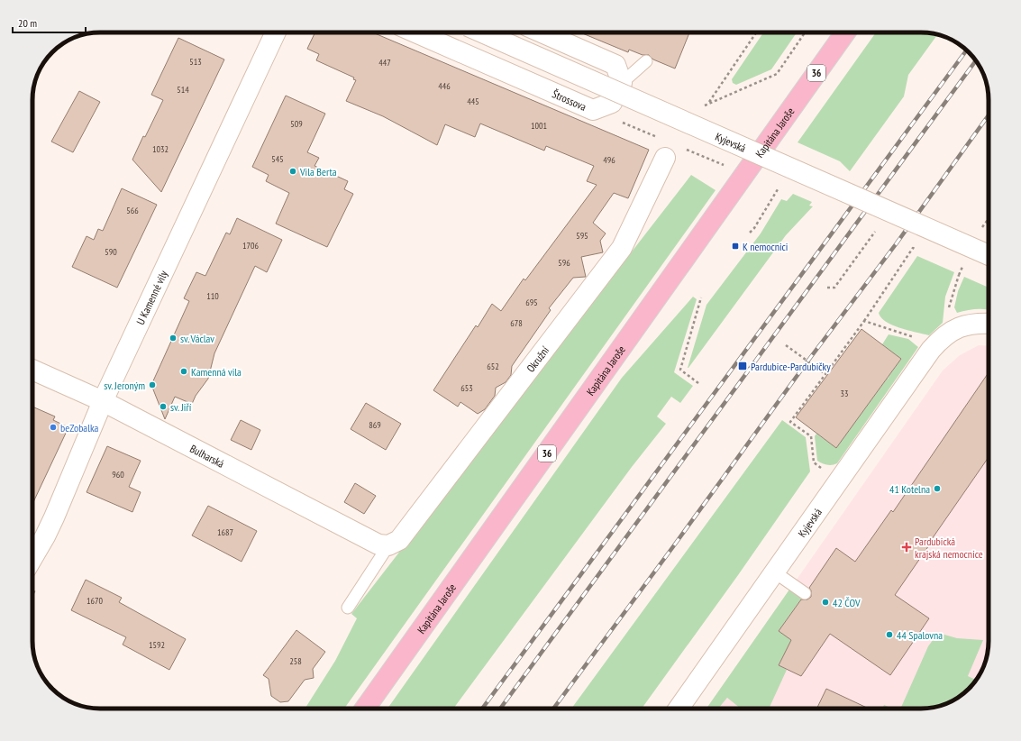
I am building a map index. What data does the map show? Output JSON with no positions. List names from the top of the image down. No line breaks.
{"streets":{"main road":["36","Kapitána Jaroše"],"street":["Štrossova","Kyjevská","U Kamenné vily","Okružní","Bulharská"]},"crossings":[["U Kamenné vily","Bulharská"],["Okružní","Bulharská"]],"places":{"other":["Vila Berta","sv. Václav","Kamenná vila","sv. Jeroným","sv. Jiří","beZobalka","41 Kotelna","42 ČOV","44 Spalovna"],"transit":["K nemocnici","Pardubice-Pardubičky"],"health":["Pardubická krajská nemocnice"]},"house_numbers":["513","447","446","514","445","509","1001","1032","545","496","566","595","1706","590","596","110","695","678","652","653","33","869","960","1687","1670","1592","258"],"scale_bar":"20 m"}
